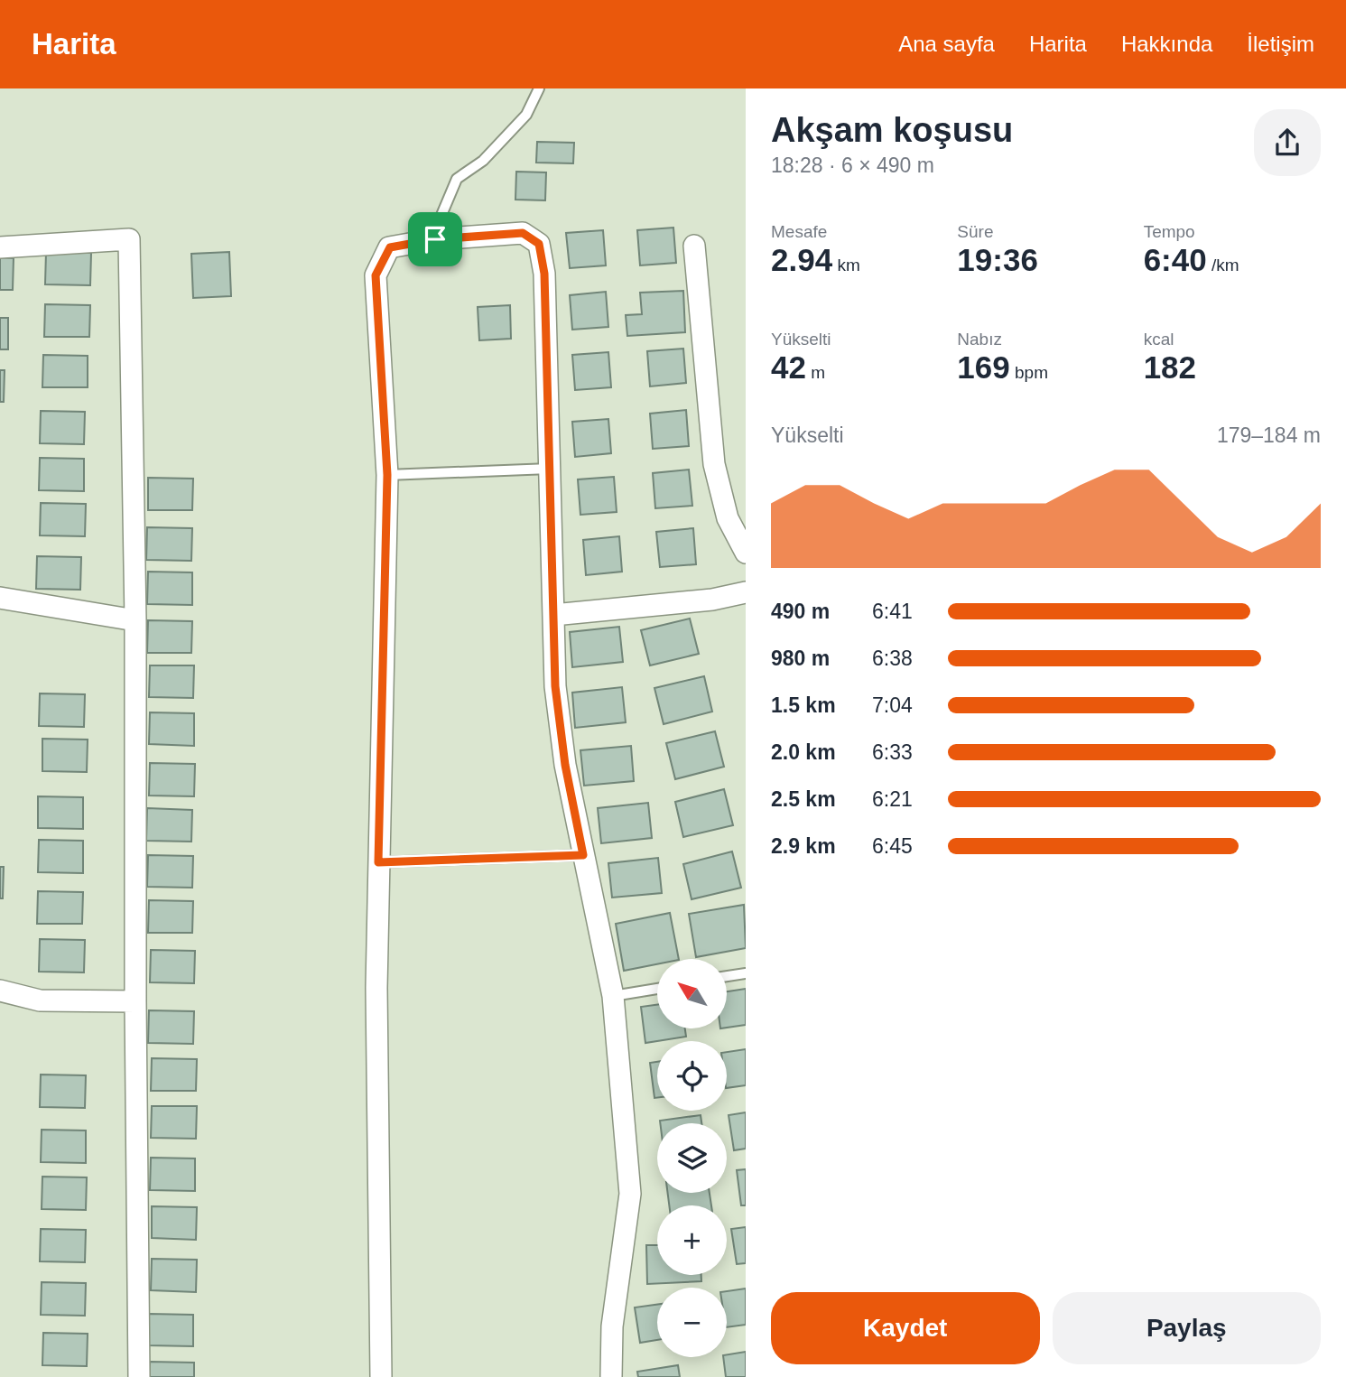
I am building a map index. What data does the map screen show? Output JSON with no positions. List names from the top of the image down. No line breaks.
{"north":"top left","page":{"header":"Harita","nav":["Ana sayfa","Harita","Hakkında","İletişim"],"heading":["Akşam koşusu","18:28 · 6 × 490 m"],"stats":[["Mesafe","2.94 km"],["Süre","19:36"],["Tempo","6:40 /km"],["Yükselti","42 m"],["Nabız","169 bpm"],["kcal","182"]],"chart":["Yükselti","179–184 m"],"list":[{"name":"490 m","note":"6:41"},{"name":"980 m","note":"6:38"},{"name":"1.5 km","note":"7:04"},{"name":"2.0 km","note":"6:33"},{"name":"2.5 km","note":"6:21"},{"name":"2.9 km","note":"6:45"}],"map_buttons":["+","−"],"buttons":["Kaydet","Paylaş"]}}
